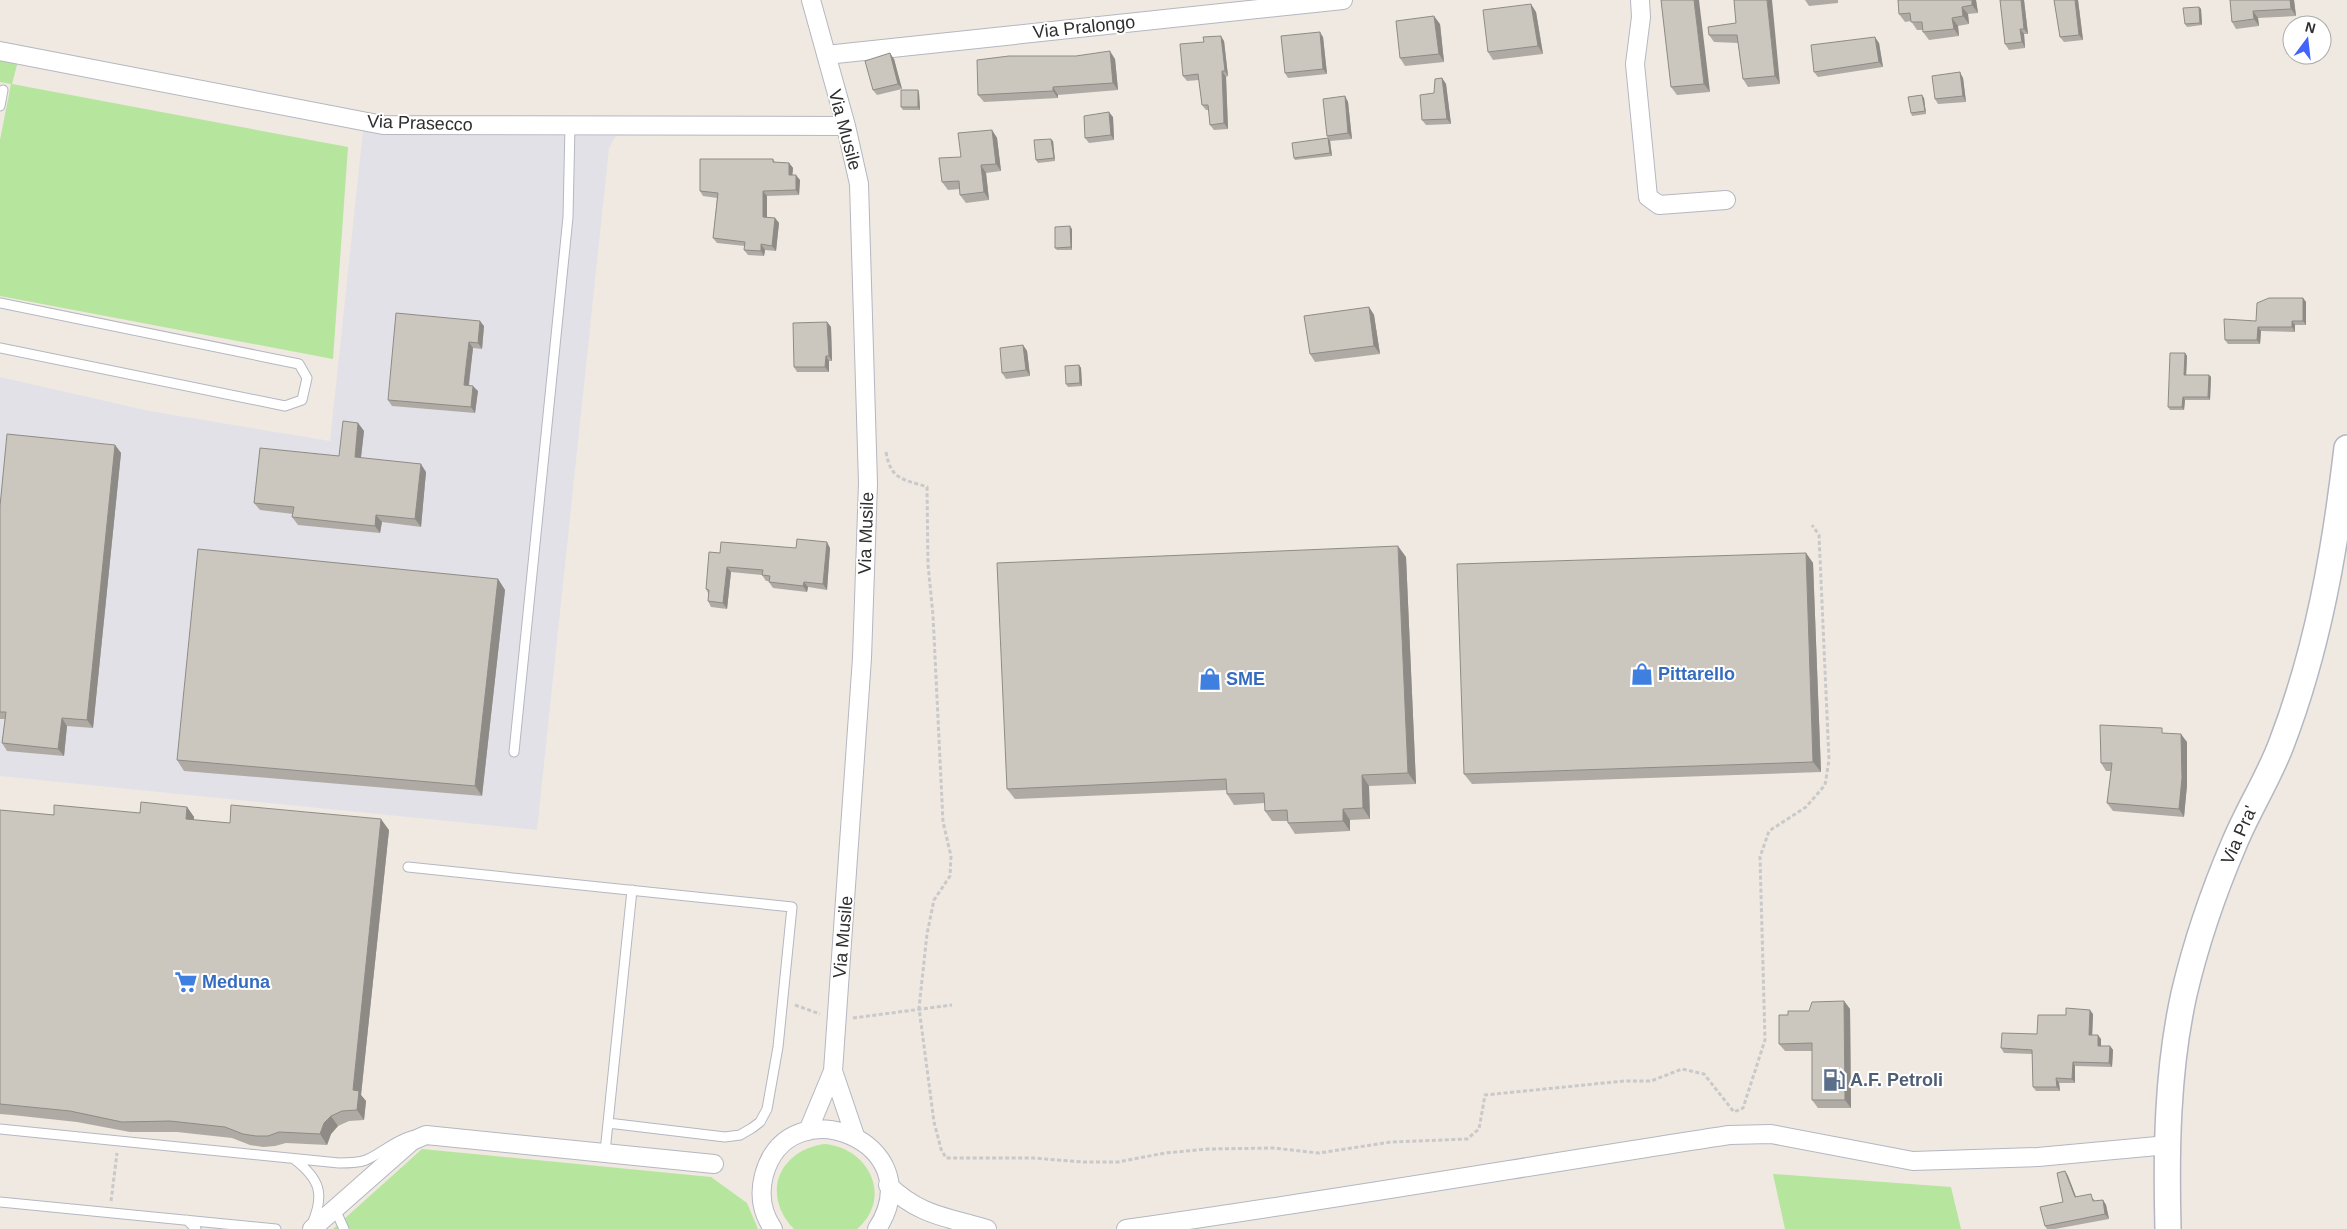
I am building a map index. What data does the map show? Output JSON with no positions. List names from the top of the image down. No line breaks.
{"streets":{"street":["Via Pralongo","Via Prasecco","Via Musile","Via Pra'"]},"crossings":[["Via Pralongo","Via Musile"],["Via Prasecco","Via Musile"]],"places":{"shop":["Pittarello","SME"],"supermarket":["Meduna"],"fuel station":["A.F. Petroli"]},"north":"top"}
